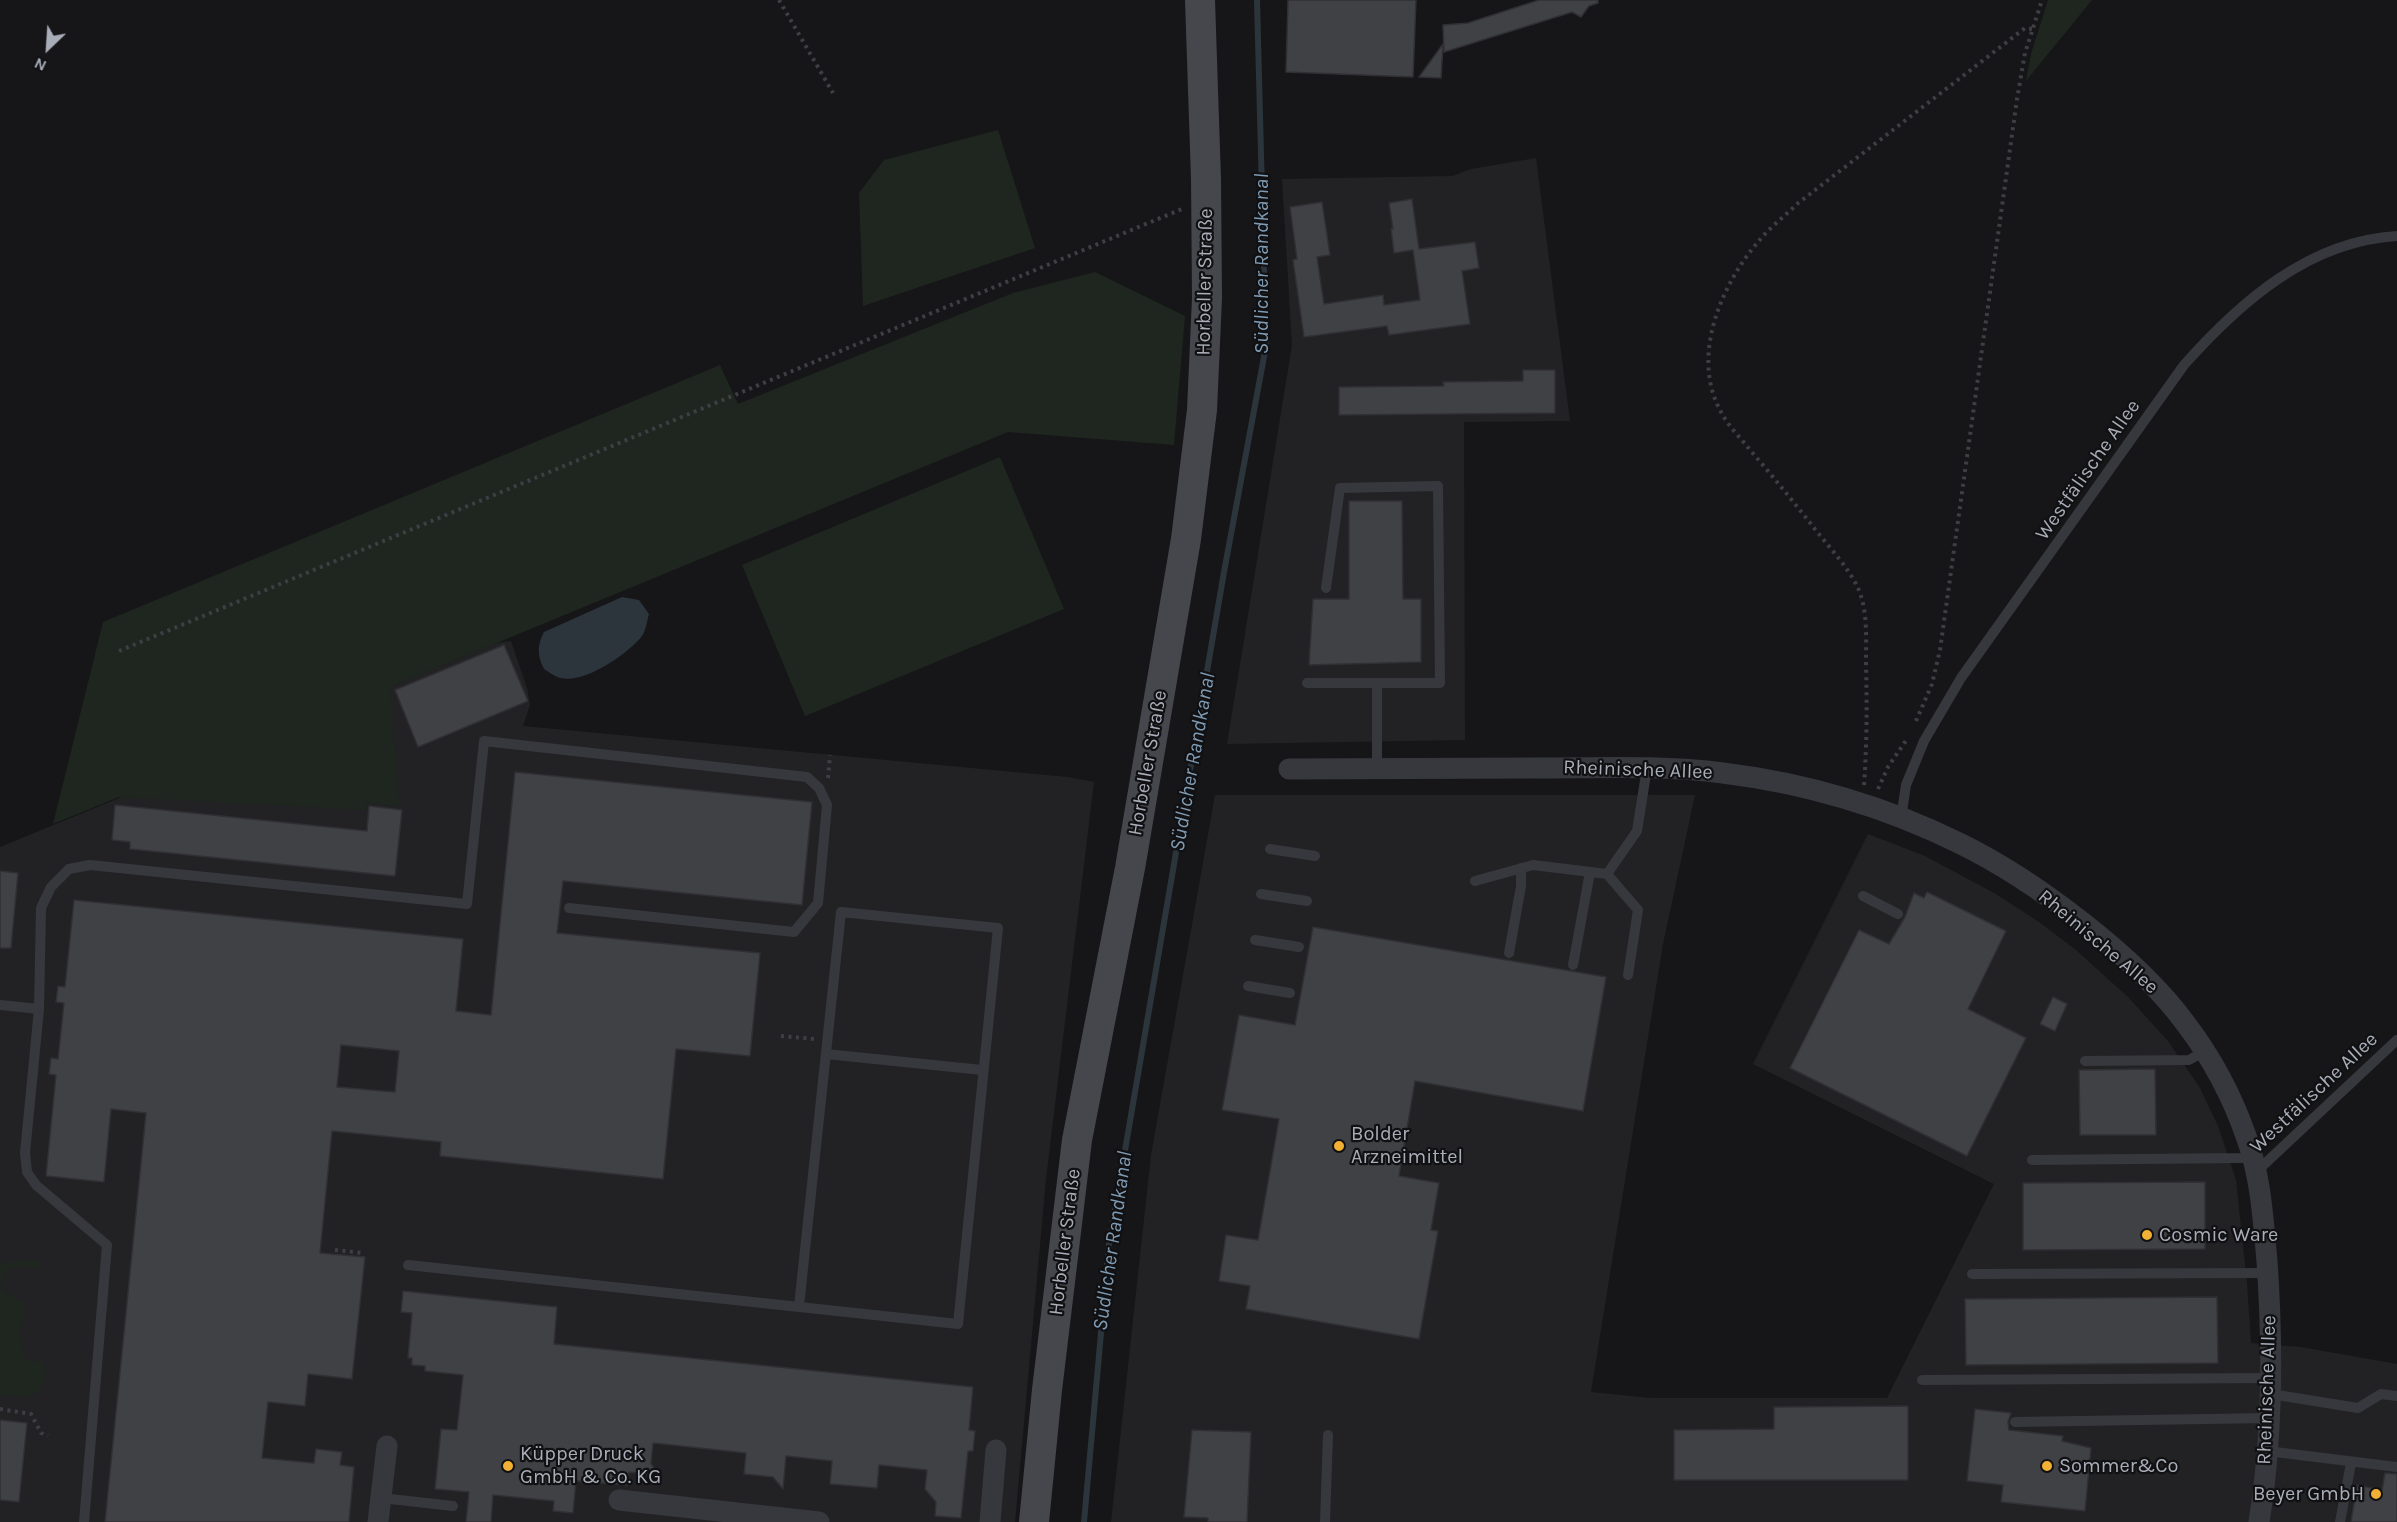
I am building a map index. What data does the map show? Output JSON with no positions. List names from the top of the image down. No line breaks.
{"streets":{"main road":["Horbeller Straße"],"street":["Rheinische Allee"],"lane":["Westfälische Allee"]},"crossings":[["Westfälische Allee","Rheinische Allee"]],"water":["Südlicher Randkanal"],"places":["Bolder Arzneimittel","Cosmic Ware","Küpper Druck GmbH & Co. KG","Sommer&Co","Beyer GmbH"],"north":"bottom left"}
